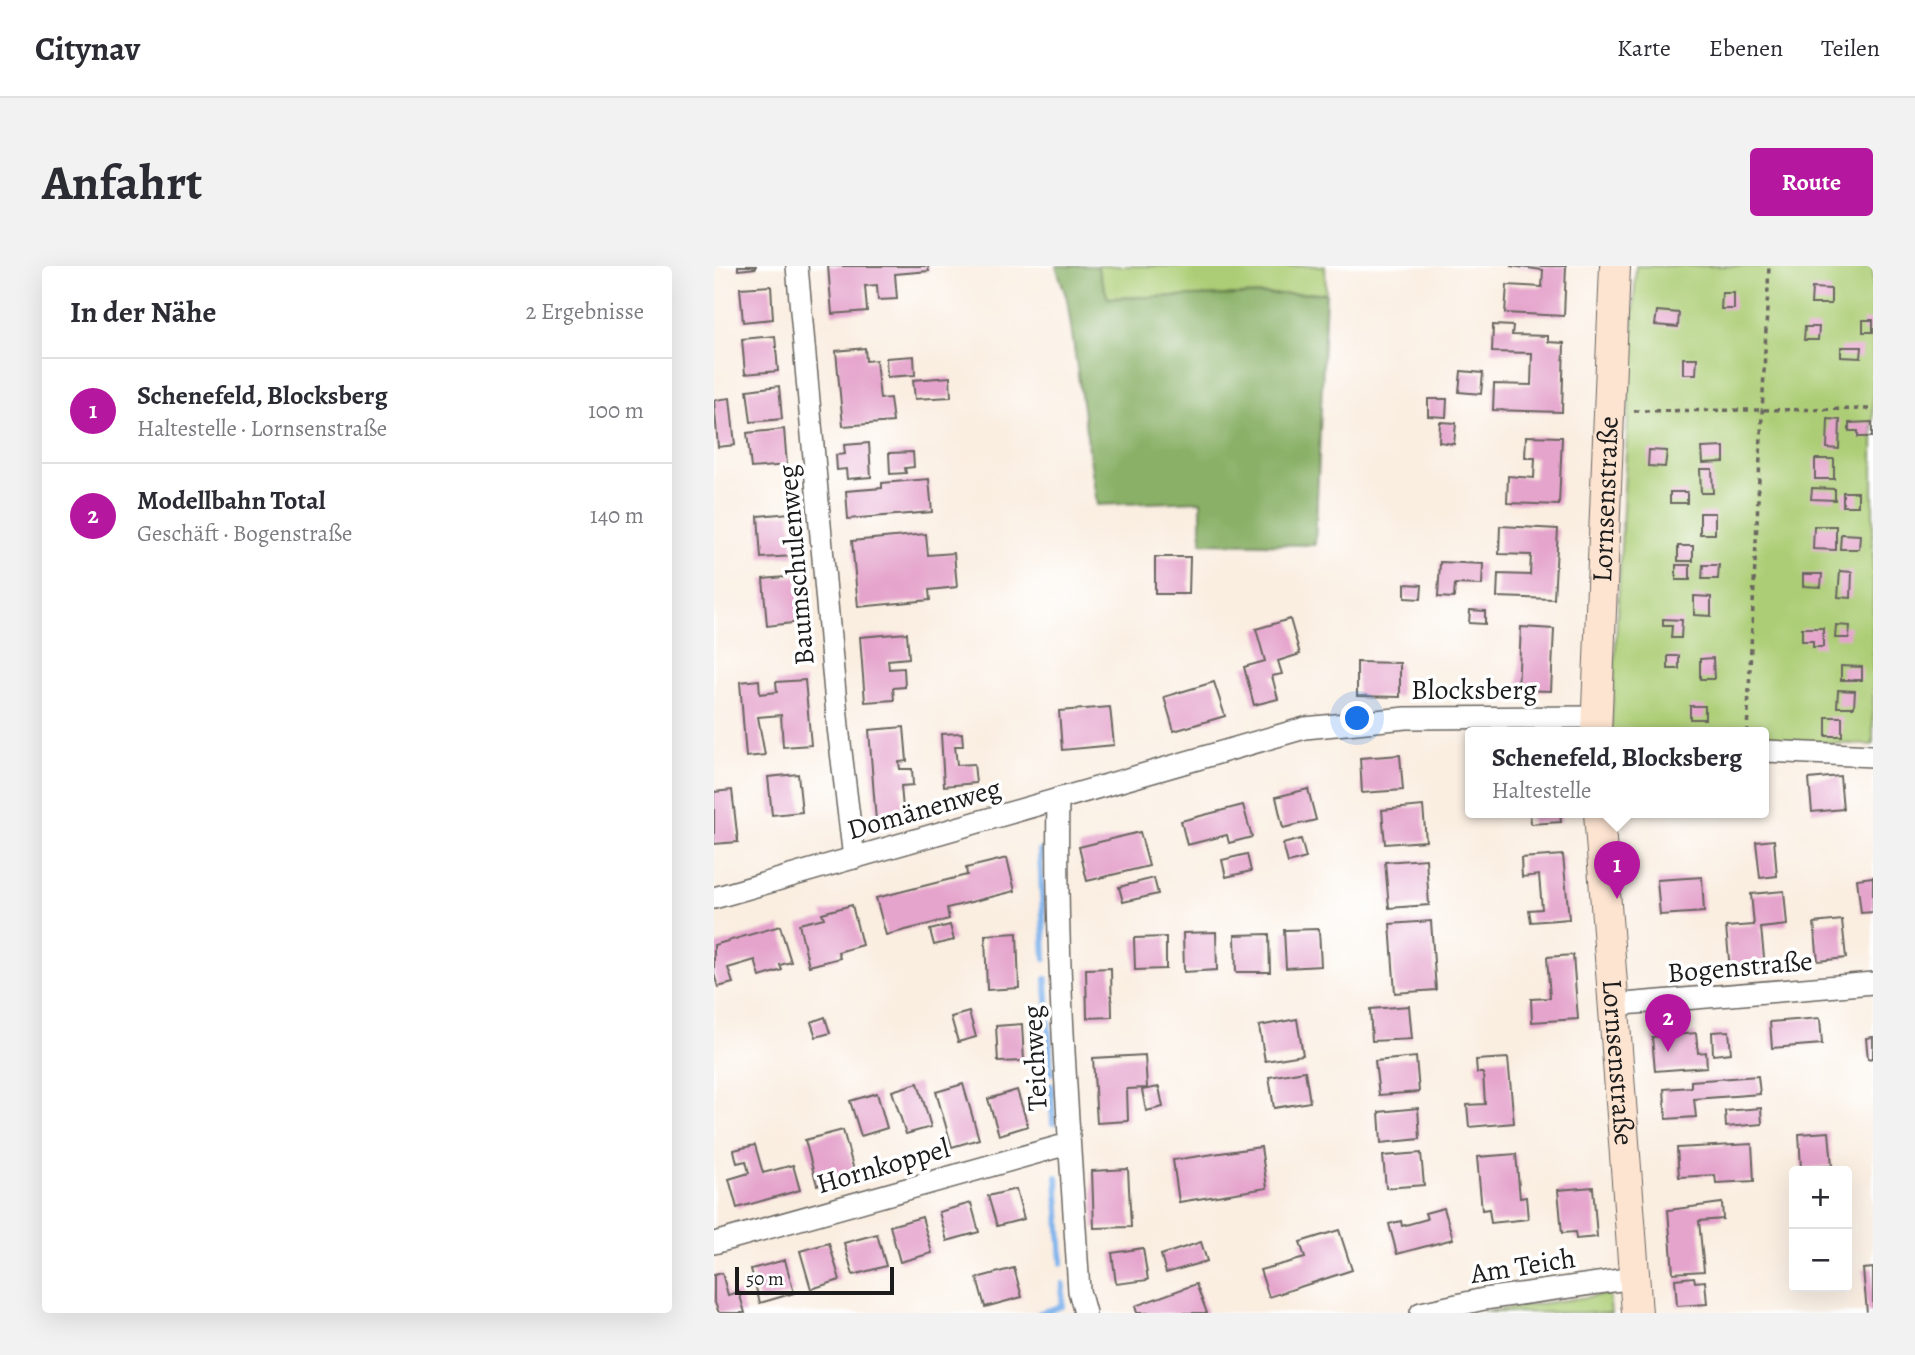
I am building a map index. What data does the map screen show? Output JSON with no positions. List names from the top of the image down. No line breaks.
{"streets":{"street":["Lornsenstraße","Baumschulenweg","Blocksberg","Domänenweg","Bogenstraße","Teichweg","Hornkoppel","Am Teich"]},"crossings":[["Lornsenstraße","Blocksberg"],["Lornsenstraße","Bogenstraße"],["Lornsenstraße","Am Teich"],["Baumschulenweg","Domänenweg"],["Blocksberg","Domänenweg"],["Domänenweg","Teichweg"],["Teichweg","Hornkoppel"]],"scale_bar":"50 m","page":{"header":"Citynav","nav":["Karte","Ebenen","Teilen"],"buttons":"Route","title":"Anfahrt","heading":["In der Nähe","2 Ergebnisse"],"list":[{"mark":"1","name":"Schenefeld, Blocksberg","note":"Haltestelle · Lornsenstraße","value":"100 m"},{"mark":"2","name":"Modellbahn Total","note":"Geschäft · Bogenstraße","value":"140 m"}],"popup":["Schenefeld, Blocksberg","Haltestelle"],"pins":["1","2"],"map_buttons":["+","−"],"scale":"50 m"}}
